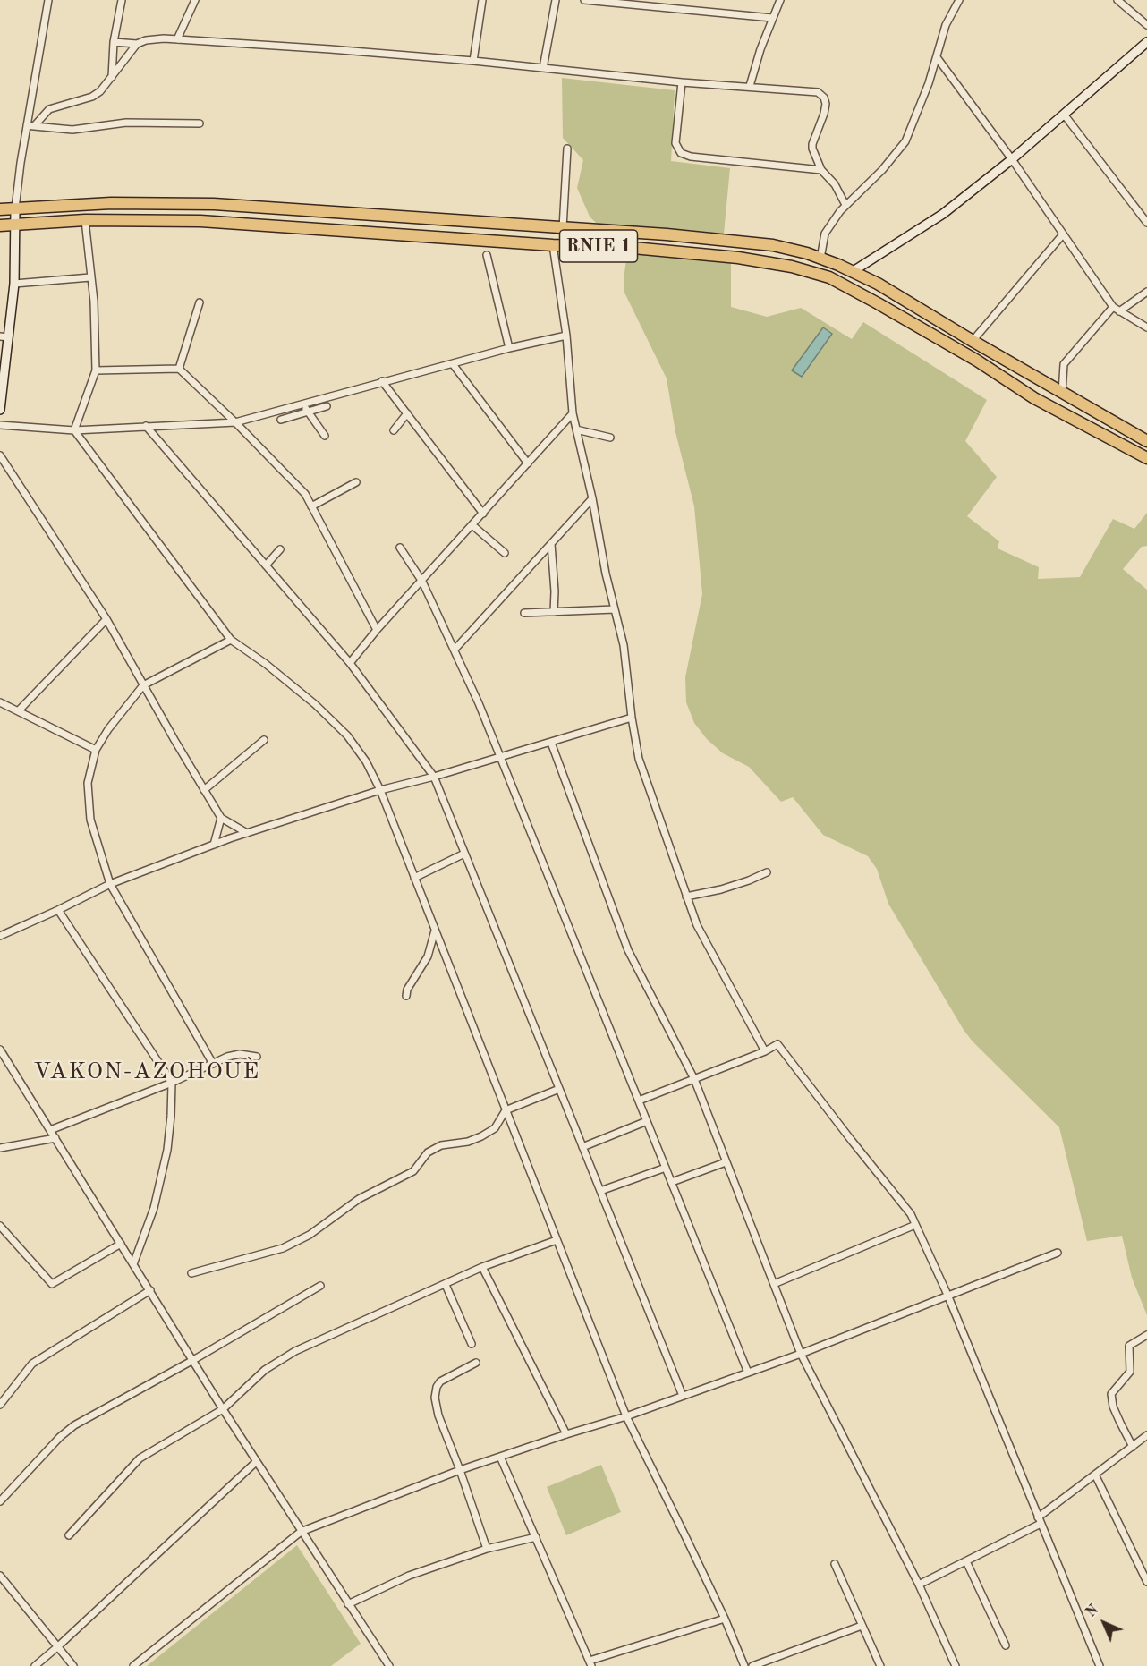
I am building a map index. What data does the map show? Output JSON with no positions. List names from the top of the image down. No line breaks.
{"streets":{"highway":["RNIE 1"]},"districts":["VAKON-AZOHOUÈ"],"north":"top left"}
